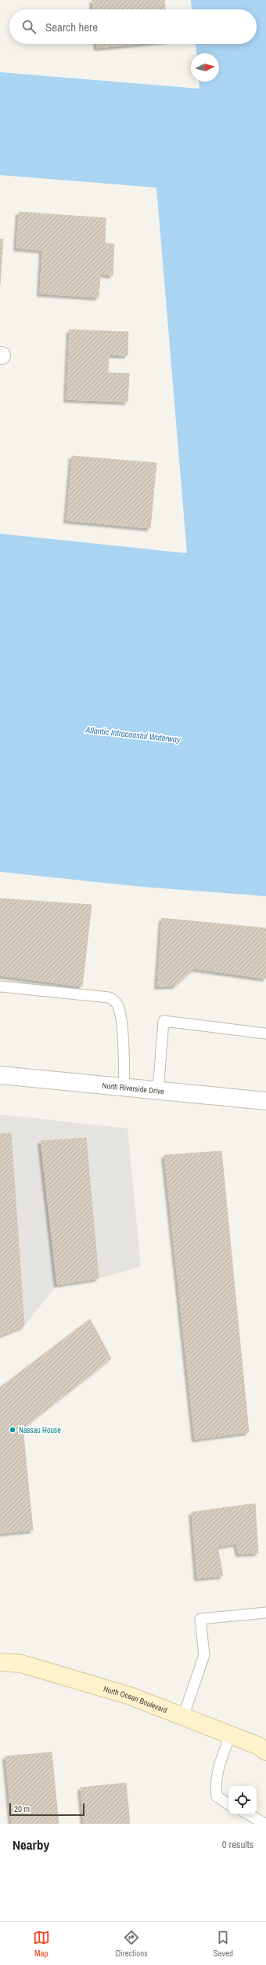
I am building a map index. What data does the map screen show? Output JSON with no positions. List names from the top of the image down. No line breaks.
{"streets":{"main road":["North Ocean Boulevard"],"street":["North Riverside Drive"]},"water":["Atlantic Intracoastal Waterway"],"places":["Nassau House"],"scale_bar":"20 m","north":"right","page":{"search":"Search here","scale":"20 m","heading":["Nearby","0 results"],"nav":["Map","Directions","Saved"]}}
